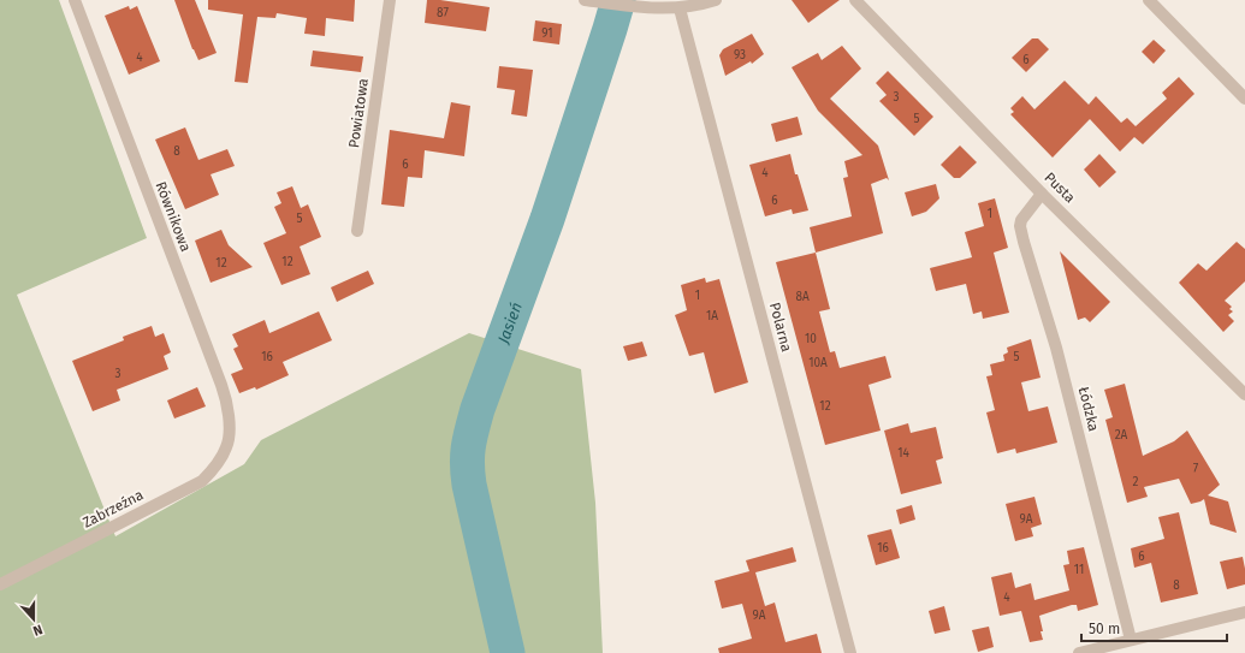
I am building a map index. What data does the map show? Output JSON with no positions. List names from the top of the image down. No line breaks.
{"streets":{"street":["Powiatowa","Pusta","Równikowa","Polarna","Łódzka","Zabrzeźna"]},"crossings":[["Pusta","Łódzka"],["Równikowa","Zabrzeźna"]],"water":["Jasień"],"house_numbers":["87","91","93","4","6","3","5","8","6","4","6","1","5","12","12","1","8A","1A","10","16","5","10A","3","12","2A","14","7","2","9A","16","6","11","8","4","9A"],"scale_bar":"50 m","north":"bottom"}
